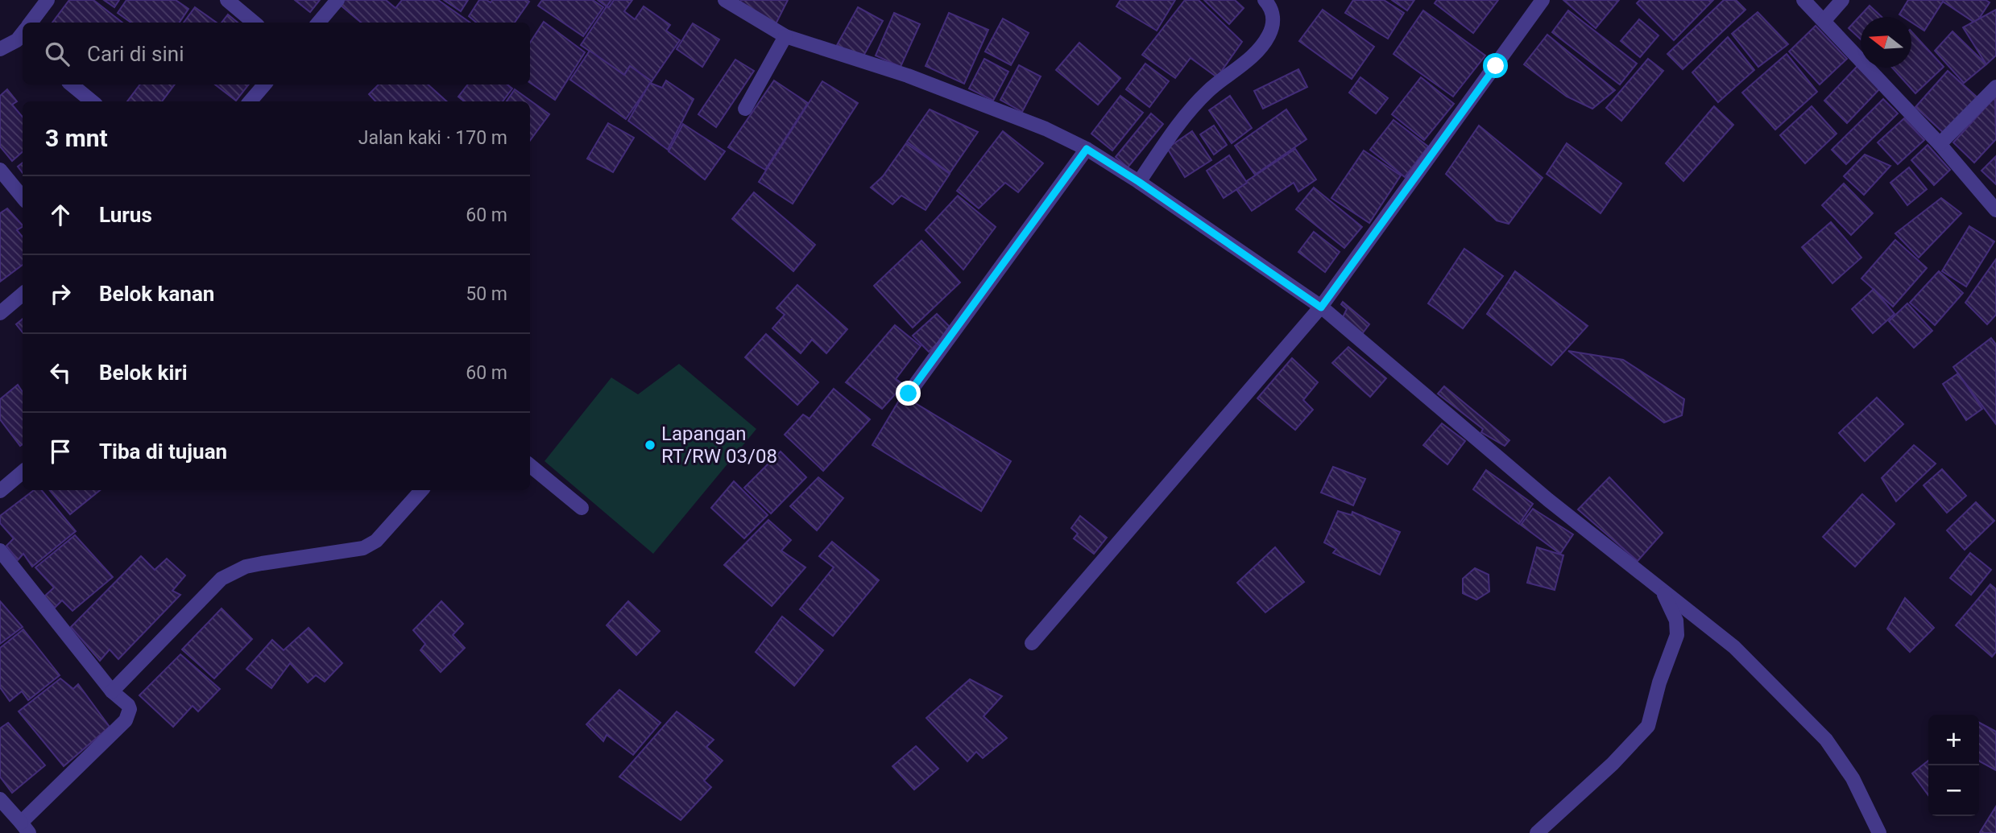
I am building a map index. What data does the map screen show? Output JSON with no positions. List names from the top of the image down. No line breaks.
{"places":["Lapangan RT/RW 03/08"],"north":"left","page":{"search":"Cari di sini","heading":["3 mnt","Jalan kaki · 170 m"],"list":[["Lurus","60 m"],["Belok kanan","50 m"],["Belok kiri","60 m"],"Tiba di tujuan"],"map_buttons":["+","−"]}}
